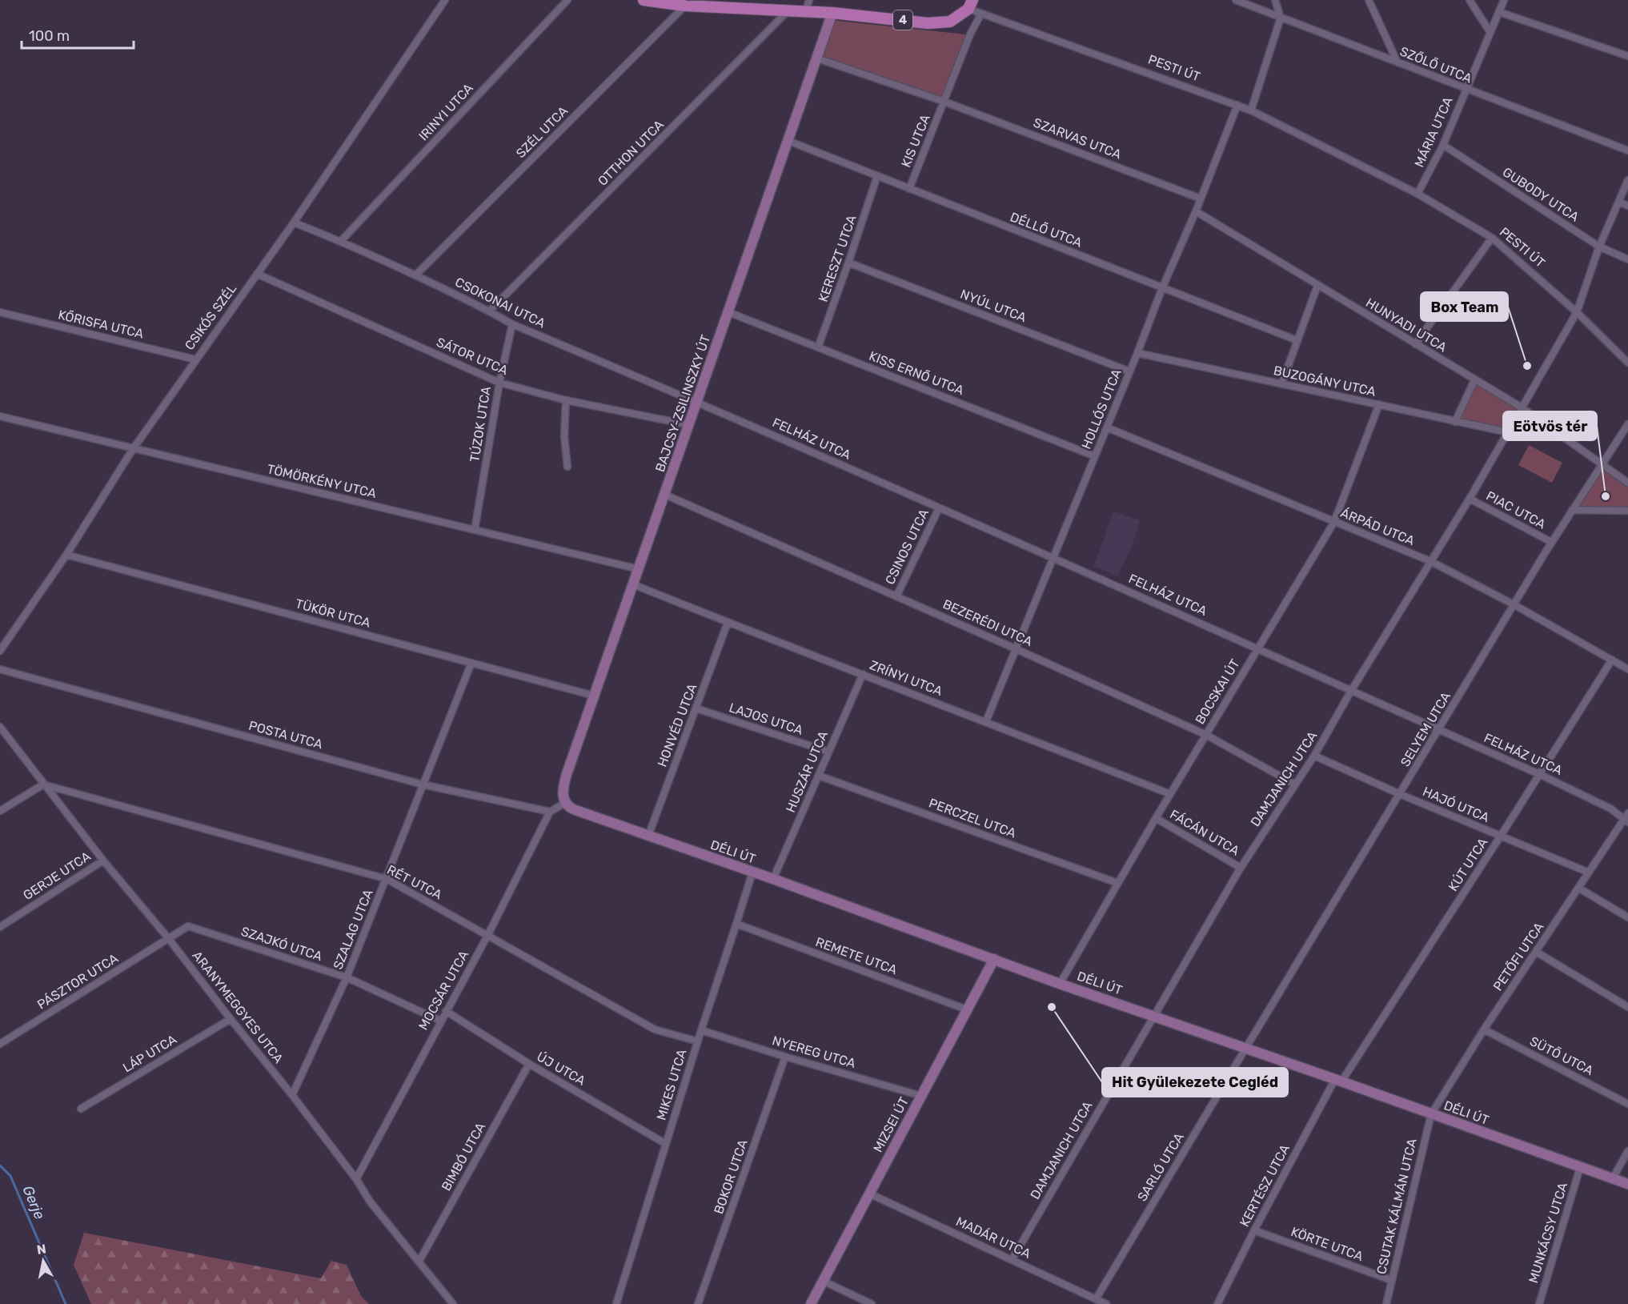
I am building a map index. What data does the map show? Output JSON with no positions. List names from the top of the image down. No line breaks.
{"streets":{"main road":["4","PESTI ÚT","BAJCSY-ZSILINSZKY ÚT","DÉLI ÚT","MIZSEI ÚT"],"street":["SZŐLŐ UTCA","IRINYI UTCA","SZÉL UTCA","MÁRIA UTCA","SZARVAS UTCA","KIS UTCA","OTTHON UTCA","GUBODY UTCA","DÉLLŐ UTCA","KERESZT UTCA","CSOKONAI UTCA","NYÚL UTCA","CSIKÓS SZÉL","KŐRISFA UTCA","HUNYADI UTCA","SÁTOR UTCA","KISS ERNŐ UTCA","BUZOGÁNY UTCA","HOLLÓS UTCA","TÚZOK UTCA","FELHÁZ UTCA","TÖMÖRKÉNY UTCA","PIAC UTCA","ÁRPÁD UTCA","CSINOS UTCA","TÜKÖR UTCA","BEZERÉDI UTCA","ZRÍNYI UTCA","BOCSKAI ÚT","LAJOS UTCA","HONVÉD UTCA","SELYEM UTCA","POSTA UTCA","HUSZÁR UTCA","DAMJANICH UTCA","HAJÓ UTCA","PERCZEL UTCA","FÁCÁN UTCA","KÚT UTCA","GERJE UTCA","RÉT UTCA","SZALAG UTCA","SZAJKÓ UTCA","REMETE UTCA","PETŐFI UTCA","PÁSZTOR UTCA","MOCSÁR UTCA","ARANYMEGGYES UTCA","NYEREG UTCA","LÁP UTCA","SÜTŐ UTCA","ÚJ UTCA","MIKES UTCA","BIMBÓ UTCA","SARLÓ UTCA","BOKOR UTCA","KERTÉSZ UTCA","CSUTAK KÁLMÁN UTCA","MUNKÁCSY UTCA","MADÁR UTCA","KÖRTE UTCA"]},"crossings":[["SZŐLŐ UTCA","MÁRIA UTCA"],["PESTI ÚT","SZÉL UTCA"],["PESTI ÚT","MÁRIA UTCA"],["PESTI ÚT","KIS UTCA"],["PESTI ÚT","OTTHON UTCA"],["PESTI ÚT","BAJCSY-ZSILINSZKY ÚT"],["PESTI ÚT","HOLLÓS UTCA"],["PESTI ÚT","DAMJANICH UTCA"],["IRINYI UTCA","CSOKONAI UTCA"],["SZÉL UTCA","CSOKONAI UTCA"],["MÁRIA UTCA","GUBODY UTCA"],["SZARVAS UTCA","KIS UTCA"],["SZARVAS UTCA","BAJCSY-ZSILINSZKY ÚT"],["SZARVAS UTCA","HOLLÓS UTCA"],["KIS UTCA","DÉLLŐ UTCA"],["OTTHON UTCA","CSOKONAI UTCA"],["GUBODY UTCA","DAMJANICH UTCA"],["DÉLLŐ UTCA","KERESZT UTCA"],["DÉLLŐ UTCA","BAJCSY-ZSILINSZKY ÚT"],["DÉLLŐ UTCA","HOLLÓS UTCA"],["KERESZT UTCA","NYÚL UTCA"],["KERESZT UTCA","KISS ERNŐ UTCA"],["CSOKONAI UTCA","CSIKÓS SZÉL"],["CSOKONAI UTCA","BAJCSY-ZSILINSZKY ÚT"],["CSOKONAI UTCA","TÚZOK UTCA"],["CSOKONAI UTCA","FELHÁZ UTCA"],["NYÚL UTCA","HOLLÓS UTCA"],["CSIKÓS SZÉL","KŐRISFA UTCA"],["CSIKÓS SZÉL","SÁTOR UTCA"],["CSIKÓS SZÉL","TÖMÖRKÉNY UTCA"],["CSIKÓS SZÉL","TÜKÖR UTCA"],["HUNYADI UTCA","HOLLÓS UTCA"],["HUNYADI UTCA","SELYEM UTCA"],["HUNYADI UTCA","DAMJANICH UTCA"],["SÁTOR UTCA","BAJCSY-ZSILINSZKY ÚT"],["SÁTOR UTCA","TÚZOK UTCA"],["KISS ERNŐ UTCA","BAJCSY-ZSILINSZKY ÚT"],["KISS ERNŐ UTCA","HOLLÓS UTCA"],["BUZOGÁNY UTCA","HOLLÓS UTCA"],["BUZOGÁNY UTCA","BOCSKAI ÚT"],["BUZOGÁNY UTCA","DAMJANICH UTCA"],["BAJCSY-ZSILINSZKY ÚT","FELHÁZ UTCA"],["BAJCSY-ZSILINSZKY ÚT","TÖMÖRKÉNY UTCA"],["BAJCSY-ZSILINSZKY ÚT","TÜKÖR UTCA"],["BAJCSY-ZSILINSZKY ÚT","BEZERÉDI UTCA"],["BAJCSY-ZSILINSZKY ÚT","ZRÍNYI UTCA"],["BAJCSY-ZSILINSZKY ÚT","DÉLI ÚT"],["HOLLÓS UTCA","FELHÁZ UTCA"],["HOLLÓS UTCA","ÁRPÁD UTCA"],["HOLLÓS UTCA","BEZERÉDI UTCA"],["HOLLÓS UTCA","ZRÍNYI UTCA"],["TÚZOK UTCA","TÖMÖRKÉNY UTCA"],["FELHÁZ UTCA","CSINOS UTCA"],["FELHÁZ UTCA","BOCSKAI ÚT"],["FELHÁZ UTCA","SELYEM UTCA"],["FELHÁZ UTCA","DAMJANICH UTCA"],["FELHÁZ UTCA","KÚT UTCA"],["FELHÁZ UTCA","PETŐFI UTCA"],["PIAC UTCA","SELYEM UTCA"],["PIAC UTCA","DAMJANICH UTCA"],["ÁRPÁD UTCA","BOCSKAI ÚT"],["ÁRPÁD UTCA","SELYEM UTCA"],["ÁRPÁD UTCA","DAMJANICH UTCA"],["ÁRPÁD UTCA","KÚT UTCA"],["CSINOS UTCA","BEZERÉDI UTCA"],["TÜKÖR UTCA","SZALAG UTCA"],["BEZERÉDI UTCA","BOCSKAI ÚT"],["BEZERÉDI UTCA","DAMJANICH UTCA"],["ZRÍNYI UTCA","BOCSKAI ÚT"],["ZRÍNYI UTCA","HONVÉD UTCA"],["ZRÍNYI UTCA","HUSZÁR UTCA"],["BOCSKAI ÚT","PERCZEL UTCA"],["BOCSKAI ÚT","FÁCÁN UTCA"],["BOCSKAI ÚT","DÉLI ÚT"],["LAJOS UTCA","HONVÉD UTCA"],["LAJOS UTCA","HUSZÁR UTCA"],["HONVÉD UTCA","DÉLI ÚT"],["SELYEM UTCA","HAJÓ UTCA"],["SELYEM UTCA","DÉLI ÚT"],["SELYEM UTCA","SARLÓ UTCA"],["POSTA UTCA","SZALAG UTCA"],["POSTA UTCA","MOCSÁR UTCA"],["HUSZÁR UTCA","PERCZEL UTCA"],["HUSZÁR UTCA","DÉLI ÚT"],["DAMJANICH UTCA","HAJÓ UTCA"],["DAMJANICH UTCA","FÁCÁN UTCA"],["DAMJANICH UTCA","DÉLI ÚT"],["DAMJANICH UTCA","MADÁR UTCA"],["HAJÓ UTCA","KÚT UTCA"],["HAJÓ UTCA","PETŐFI UTCA"],["DÉLI ÚT","KÚT UTCA"],["DÉLI ÚT","PETŐFI UTCA"],["DÉLI ÚT","MIKES UTCA"],["DÉLI ÚT","MIZSEI ÚT"],["DÉLI ÚT","SARLÓ UTCA"],["DÉLI ÚT","KERTÉSZ UTCA"],["DÉLI ÚT","CSUTAK KÁLMÁN UTCA"],["DÉLI ÚT","MUNKÁCSY UTCA"],["KÚT UTCA","KERTÉSZ UTCA"],["GERJE UTCA","ARANYMEGGYES UTCA"],["RÉT UTCA","SZALAG UTCA"],["RÉT UTCA","MOCSÁR UTCA"],["RÉT UTCA","ARANYMEGGYES UTCA"],["RÉT UTCA","MIKES UTCA"],["SZALAG UTCA","SZAJKÓ UTCA"],["SZALAG UTCA","ARANYMEGGYES UTCA"],["SZAJKÓ UTCA","PÁSZTOR UTCA"],["SZAJKÓ UTCA","MOCSÁR UTCA"],["SZAJKÓ UTCA","ARANYMEGGYES UTCA"],["REMETE UTCA","MIKES UTCA"],["REMETE UTCA","MIZSEI ÚT"],["PETŐFI UTCA","SÜTŐ UTCA"],["PETŐFI UTCA","CSUTAK KÁLMÁN UTCA"],["PÁSZTOR UTCA","ARANYMEGGYES UTCA"],["MOCSÁR UTCA","ARANYMEGGYES UTCA"],["MOCSÁR UTCA","ÚJ UTCA"],["ARANYMEGGYES UTCA","LÁP UTCA"],["ARANYMEGGYES UTCA","BIMBÓ UTCA"],["NYEREG UTCA","MIKES UTCA"],["NYEREG UTCA","MIZSEI ÚT"],["NYEREG UTCA","BOKOR UTCA"],["ÚJ UTCA","MIKES UTCA"],["ÚJ UTCA","BIMBÓ UTCA"],["MIZSEI ÚT","MADÁR UTCA"],["SARLÓ UTCA","MADÁR UTCA"],["KERTÉSZ UTCA","KÖRTE UTCA"],["CSUTAK KÁLMÁN UTCA","KÖRTE UTCA"]],"water":["Gerje"],"places":["Box Team","Eötvös tér","Hit Gyülekezete Cegléd"],"scale_bar":"100 m","north":"top"}
